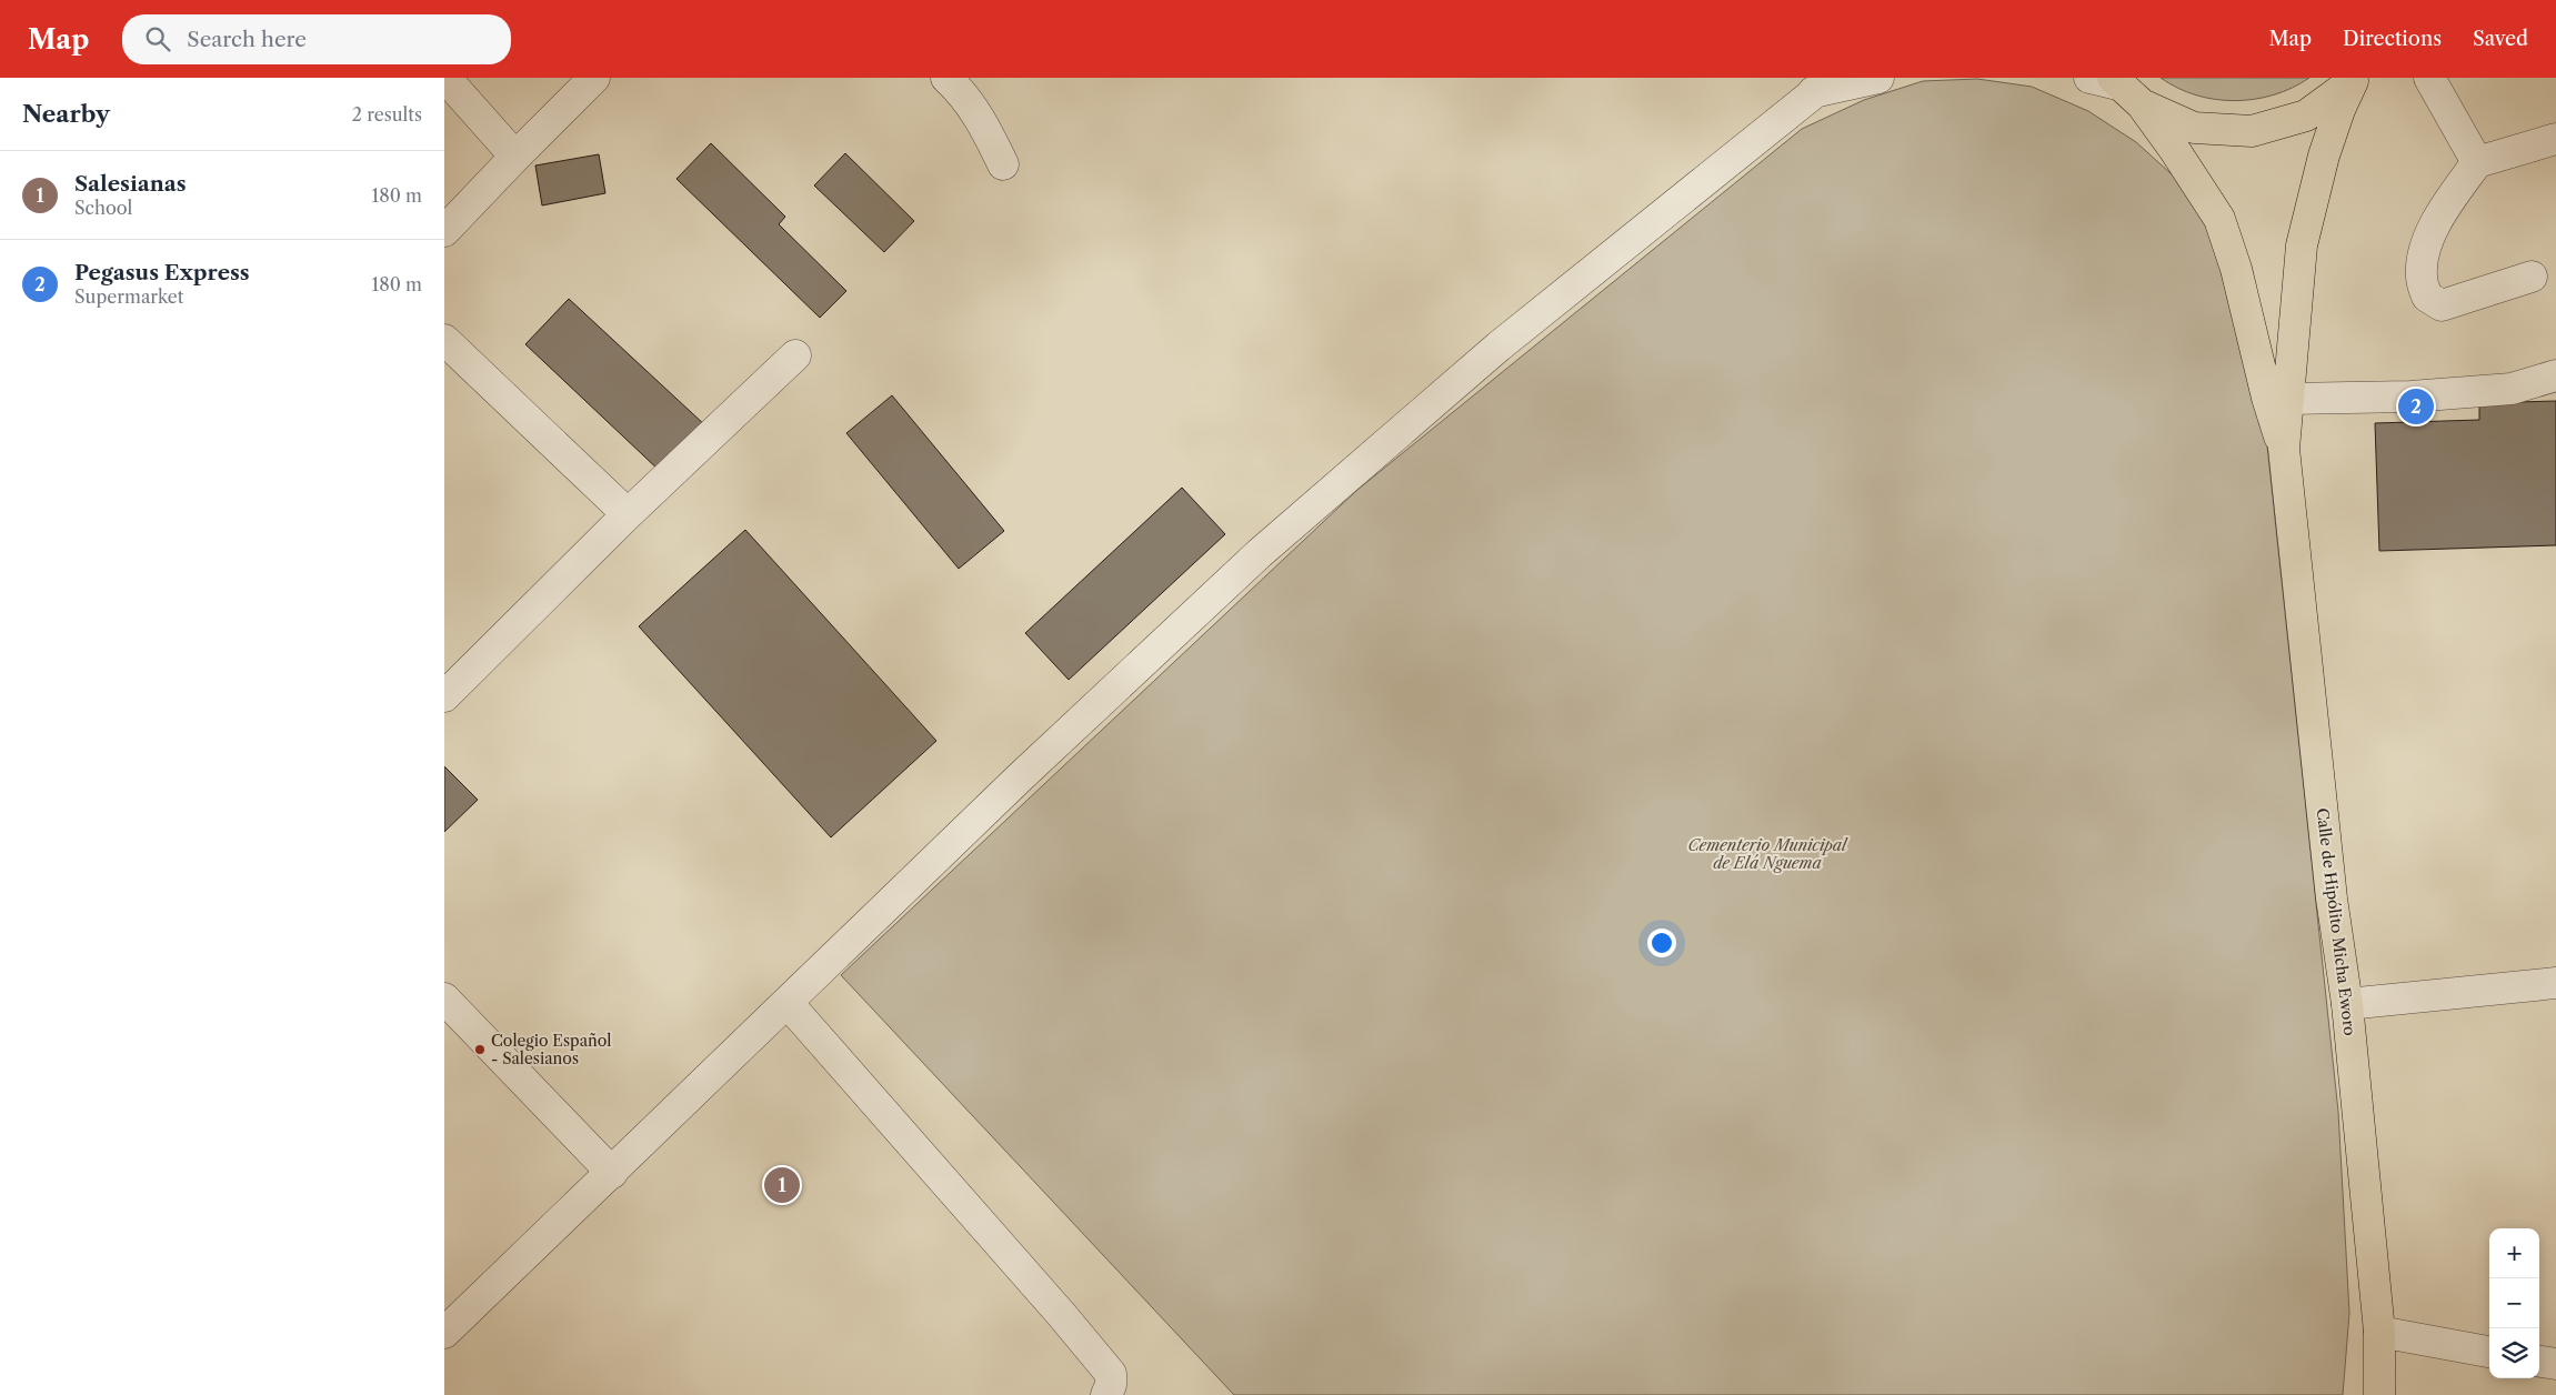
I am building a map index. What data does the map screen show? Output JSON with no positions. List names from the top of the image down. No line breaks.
{"streets":{"main road":["Calle de Hipólito Micha Eworo"]},"parks":["Cementerio Municipal de Elá Nguema"],"places":["Colegio Español - Salesianos"],"page":{"header":"Map","search":"Search here","nav":["Map","Directions","Saved"],"heading":["Nearby","2 results"],"list":[{"mark":"1","name":"Salesianas","note":"School","value":"180 m"},{"mark":"2","name":"Pegasus Express","note":"Supermarket","value":"180 m"}],"pins":["2","1"],"map_buttons":["+","−"]}}
